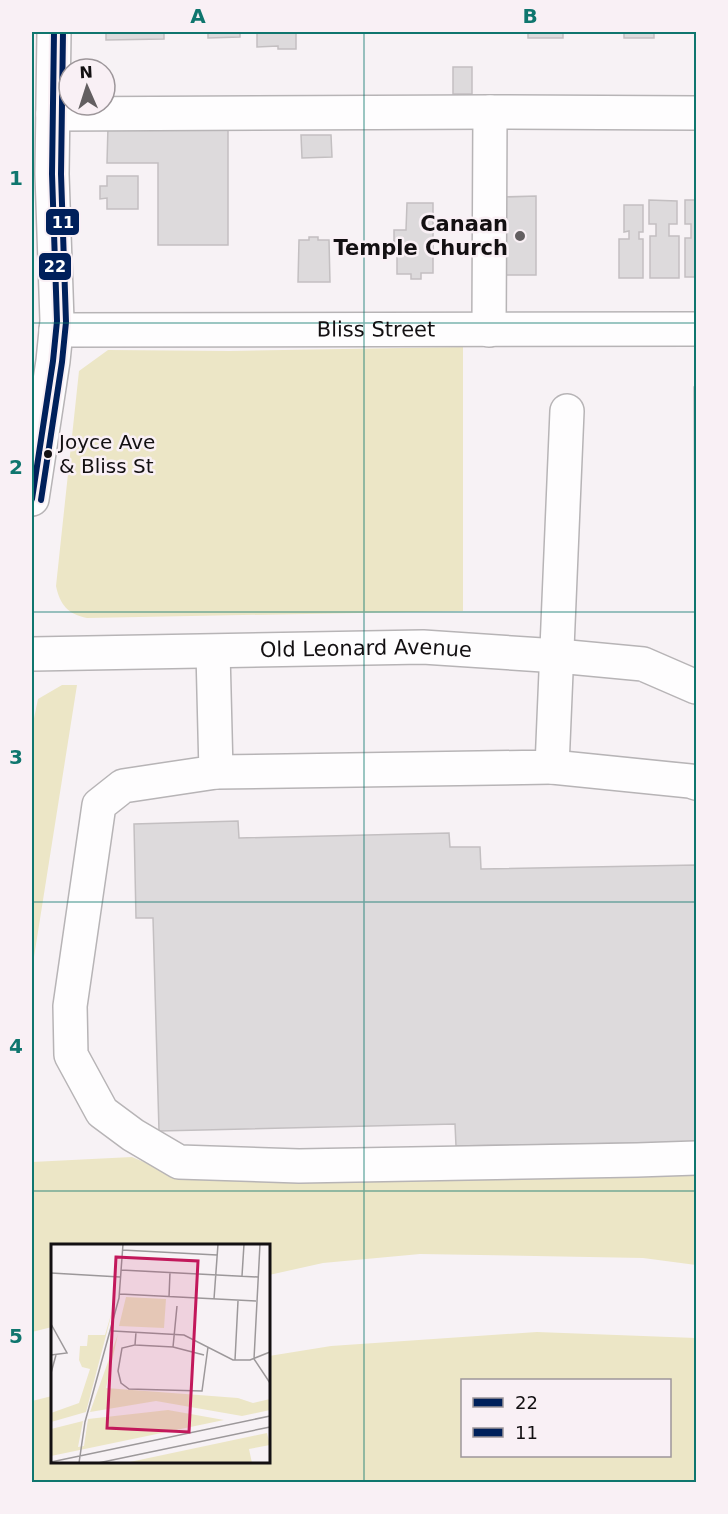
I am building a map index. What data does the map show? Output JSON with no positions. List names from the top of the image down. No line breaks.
{"streets":{"street":["Bliss Street","Old Leonard Avenue"]},"places":["Canaan Temple Church","Joyce Ave & Bliss St"],"lines":["transit line 22","transit line 11"],"legend":["22","11"],"north":"top","grid":{"columns":["A","B"],"rows":["1","2","3","4","5"]}}
